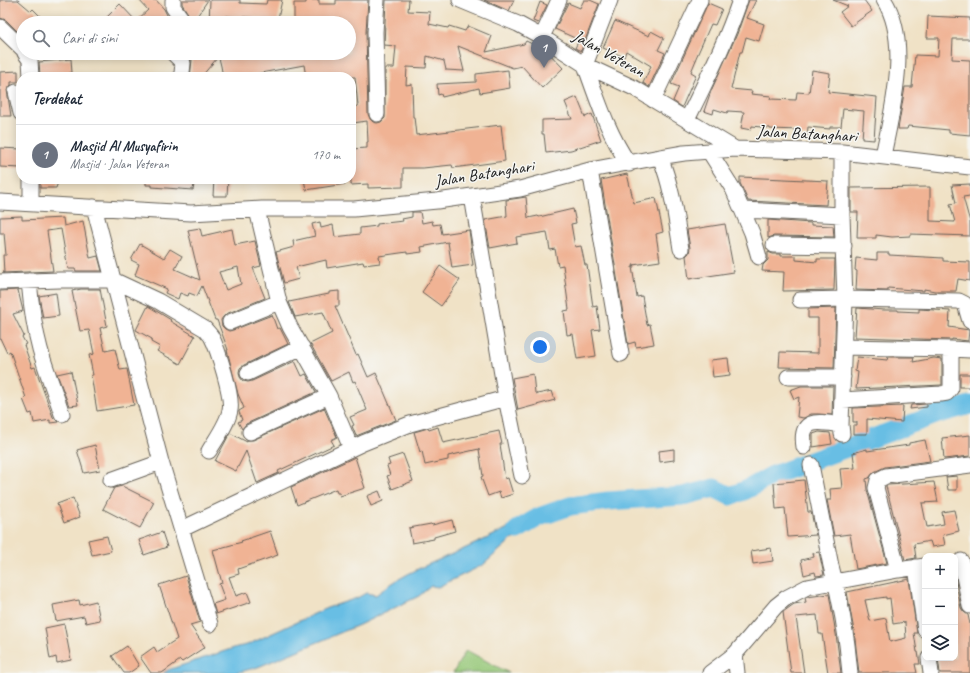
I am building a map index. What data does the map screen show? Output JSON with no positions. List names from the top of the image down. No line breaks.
{"streets":{"street":["Jalan Veteran","Jalan Batanghari"]},"crossings":[["Jalan Veteran","Jalan Batanghari"]],"page":{"search":"Cari di sini","pins":"1","heading":"Terdekat","list":[{"mark":"1","name":"Masjid Al Musyafirin","note":"Masjid · Jalan Veteran","value":"170 m"}],"map_buttons":["+","−"]}}
